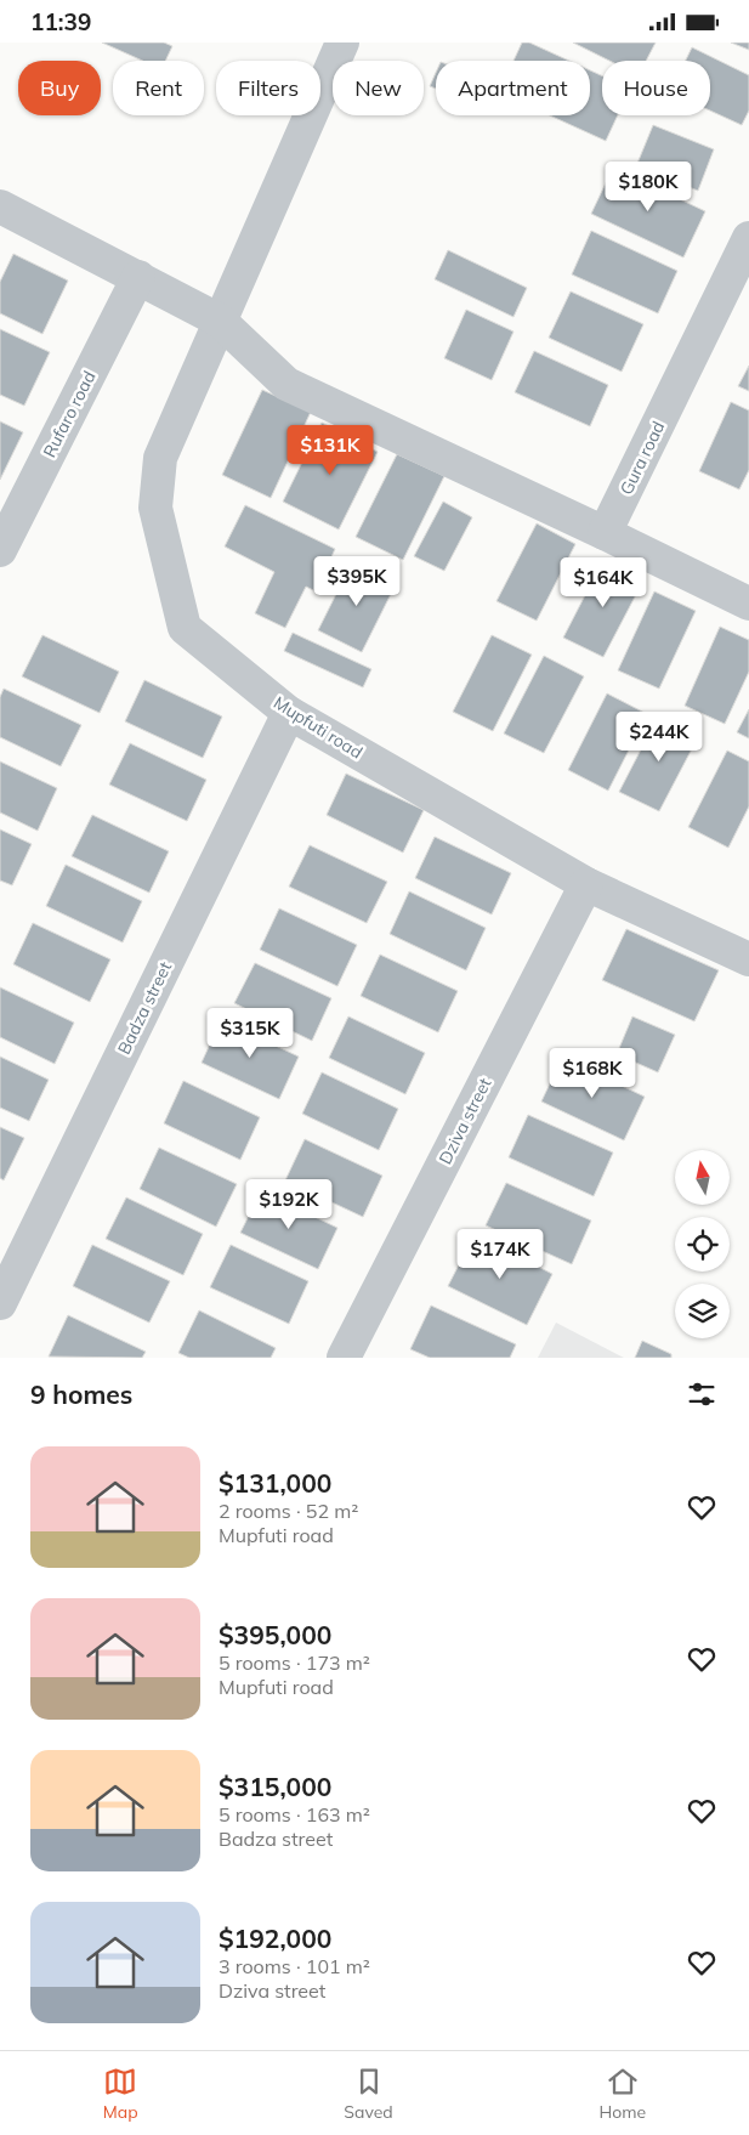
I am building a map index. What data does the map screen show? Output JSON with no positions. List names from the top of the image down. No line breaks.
{"streets":{"street":["Rufaro road","Gura road","Mupfuti road","Badza street","Dziva street"]},"crossings":[["Mupfuti road","Badza street"],["Mupfuti road","Dziva street"]],"north":"top","page":{"status":"11:39","chip":["Buy","Rent","Filters","New","Apartment","House"],"price":["$180K","$131K","$395K","$164K","$244K","$315K","$168K","$192K","$174K"],"heading":"9 homes","list":[{"name":"$131,000","note":"2 rooms · 52 m² · Mupfuti road"},{"name":"$395,000","note":"5 rooms · 173 m² · Mupfuti road"},{"name":"$315,000","note":"5 rooms · 163 m² · Badza street"},{"name":"$192,000","note":"3 rooms · 101 m² · Dziva street"}],"tabs":["Map","Saved","Home"]}}
